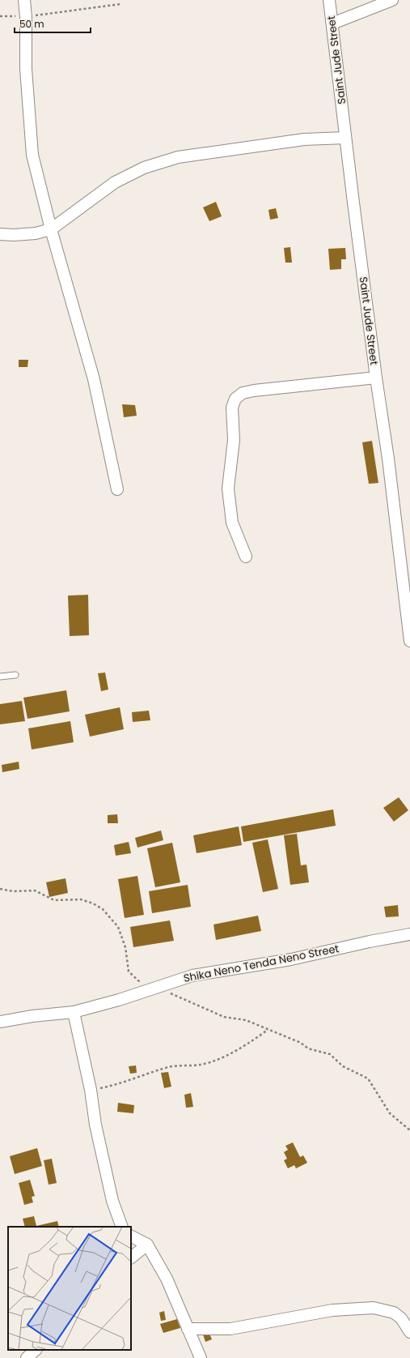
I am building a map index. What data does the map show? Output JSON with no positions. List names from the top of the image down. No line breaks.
{"streets":{"street":["Saint Jude Street","Shika Neno Tenda Neno Street"]},"scale_bar":"50 m"}
